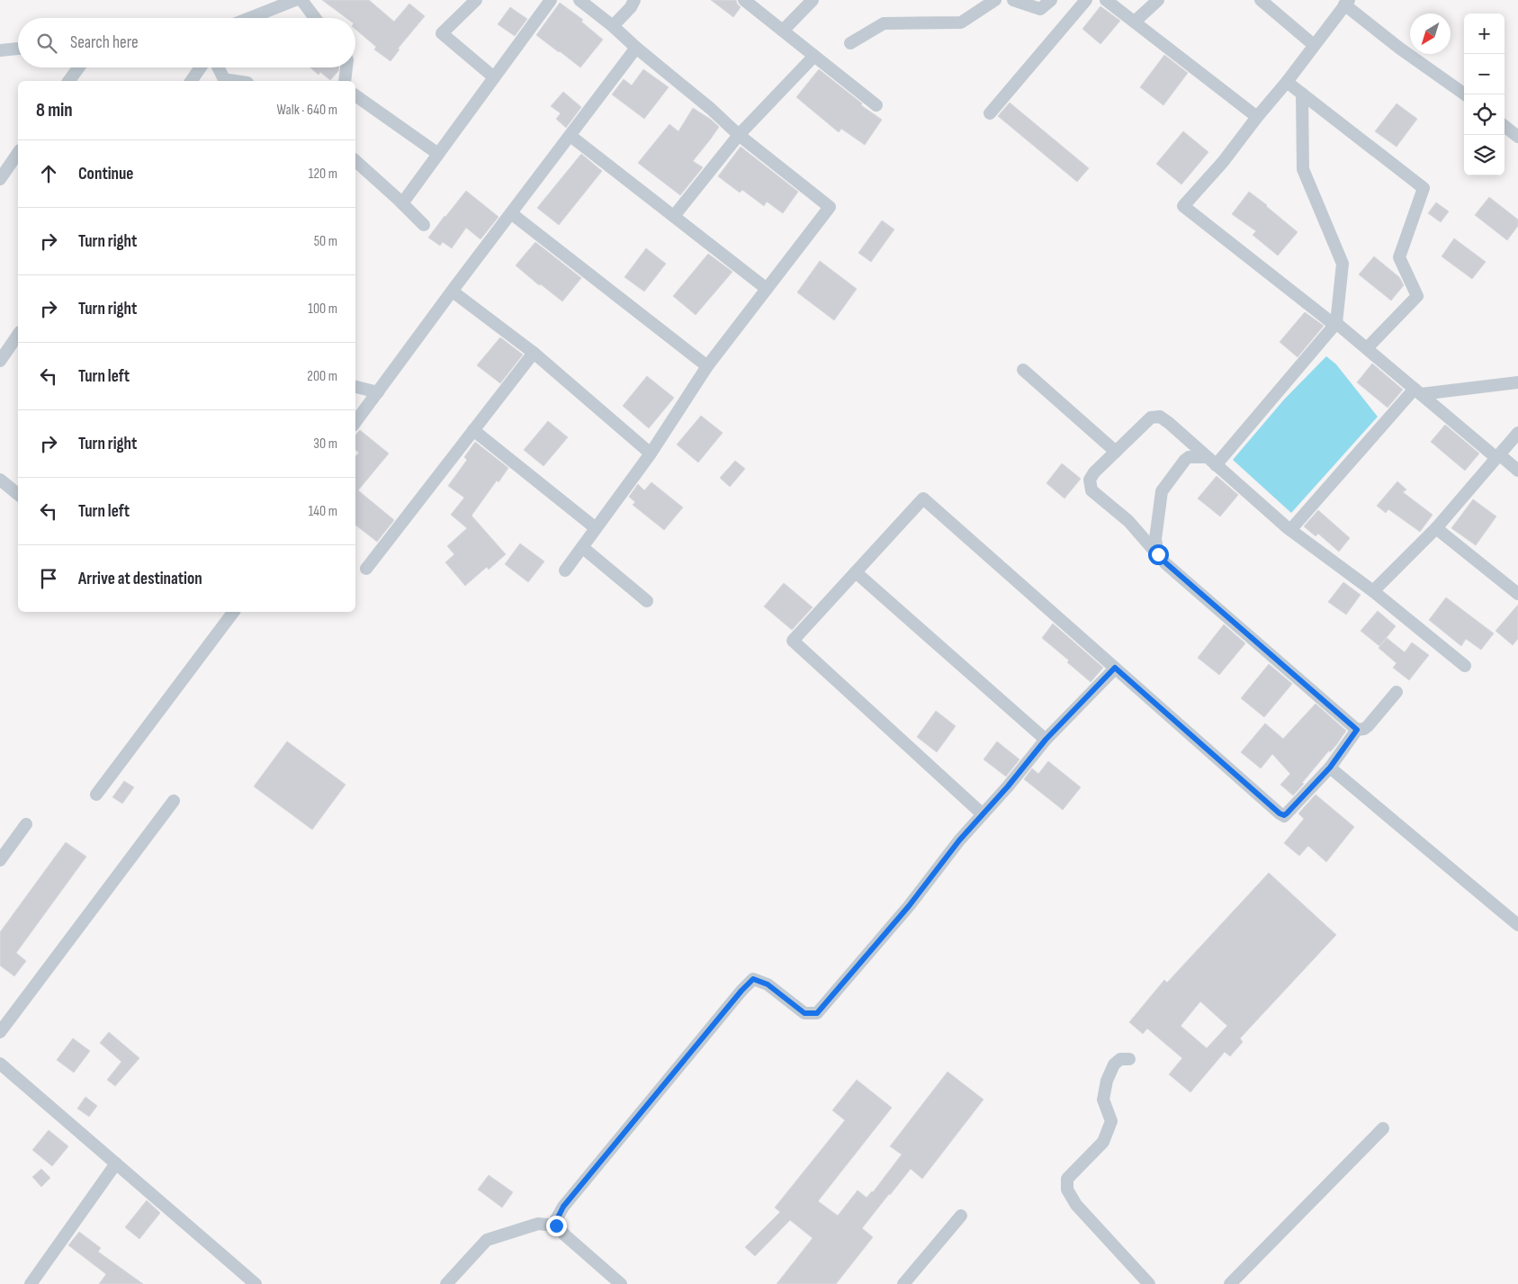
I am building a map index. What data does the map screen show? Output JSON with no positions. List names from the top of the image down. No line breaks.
{"north":"bottom left","page":{"map_buttons":["+","−"],"search":"Search here","heading":["8 min","Walk · 640 m"],"list":[["Continue","120 m"],["Turn right","50 m"],["Turn right","100 m"],["Turn left","200 m"],["Turn right","30 m"],["Turn left","140 m"],"Arrive at destination"]}}
